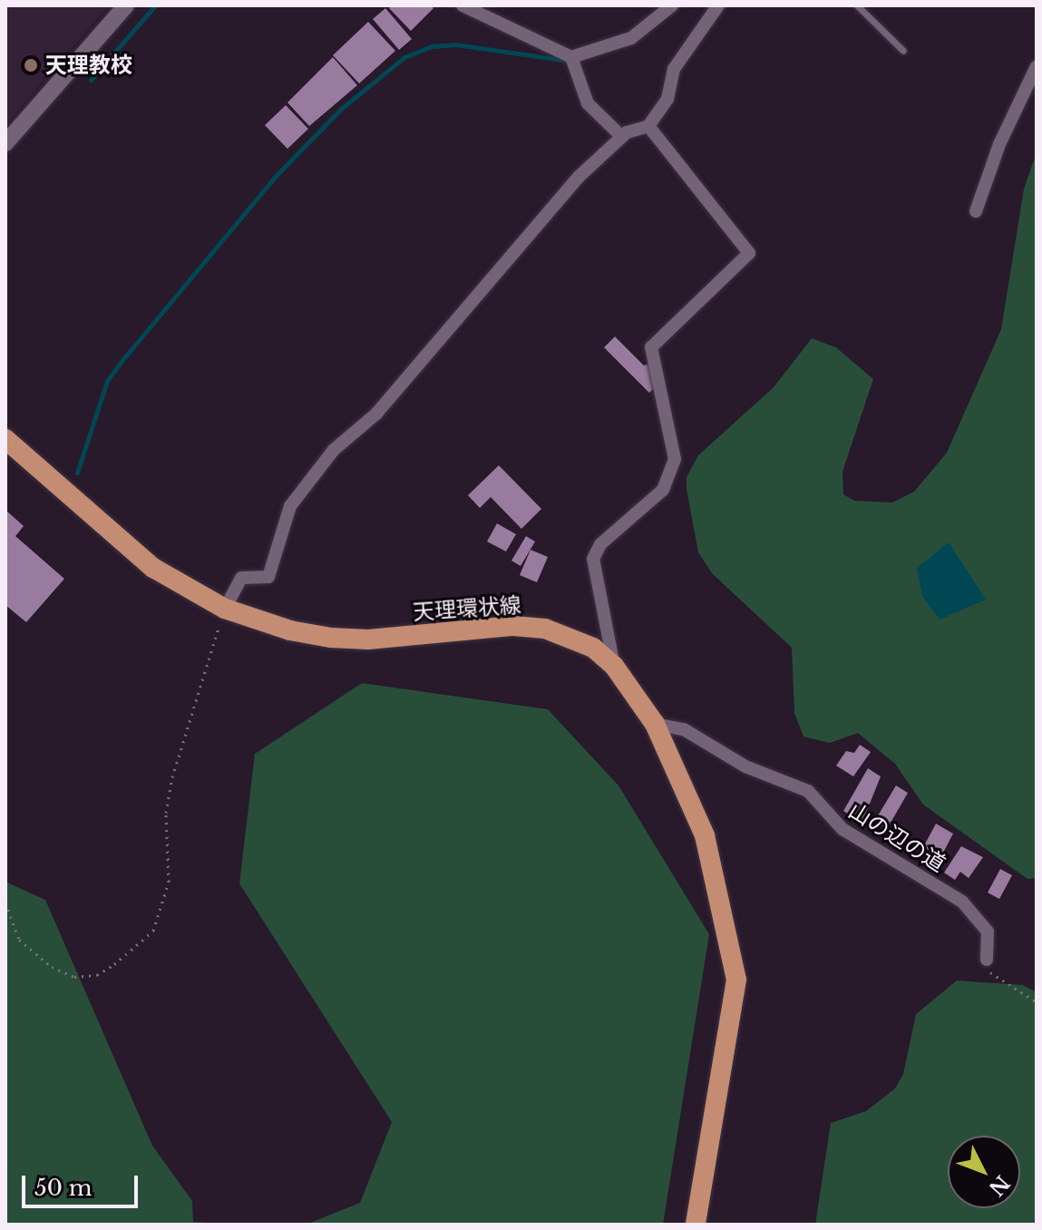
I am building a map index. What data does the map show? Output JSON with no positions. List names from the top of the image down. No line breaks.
{"streets":{"main road":["天理環状線"],"street":["山の辺の道"]},"crossings":[["天理環状線","山の辺の道"]],"places":["天理教校"],"scale_bar":"50 m","north":"bottom right"}
